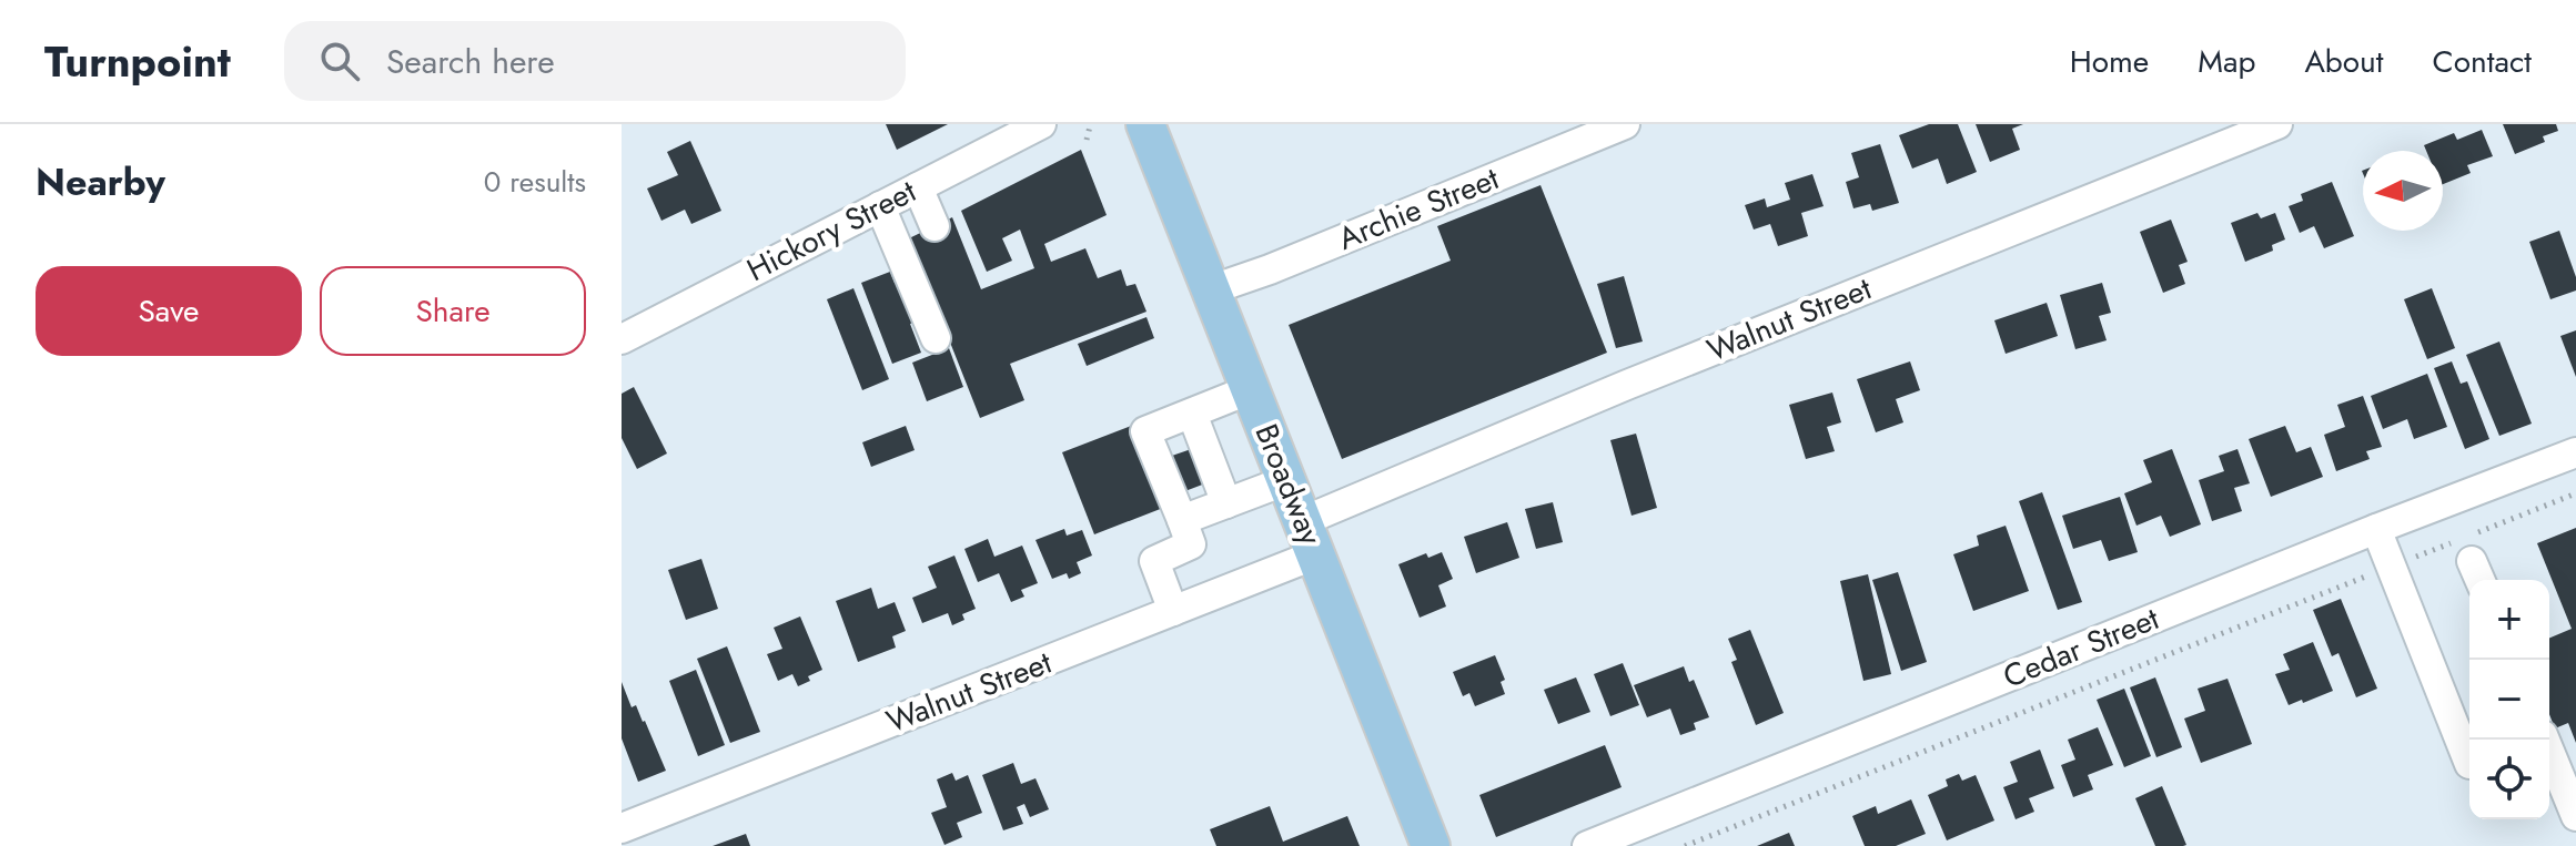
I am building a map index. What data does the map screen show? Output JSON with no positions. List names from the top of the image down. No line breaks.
{"streets":{"main road":["Broadway"],"street":["Archie Street","Hickory Street","Walnut Street","Cedar Street"]},"crossings":[["Archie Street","Broadway"],["Walnut Street","Broadway"]],"north":"left","page":{"header":"Turnpoint","search":"Search here","nav":["Home","Map","About","Contact"],"heading":["Nearby","0 results"],"buttons":["Save","Share"],"map_buttons":["+","−"]}}
